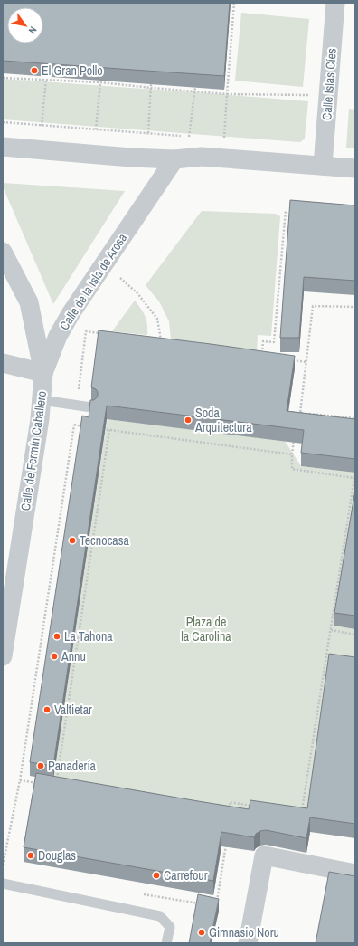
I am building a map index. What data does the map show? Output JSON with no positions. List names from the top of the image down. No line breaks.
{"streets":{"street":["Calle Islas Cíes","Calle de la Isla de Arosa","Calle de Fermín Caballero"]},"crossings":[["Calle de la Isla de Arosa","Calle de Fermín Caballero"]],"parks":["Plaza de la Carolina"],"places":["El Gran Pollo","Soda Arquitectura","Tecnocasa","La Tahona","Annu","Valtietar","Panadería","Douglas","Carrefour","Gimnasio Noru"],"north":"bottom right"}
